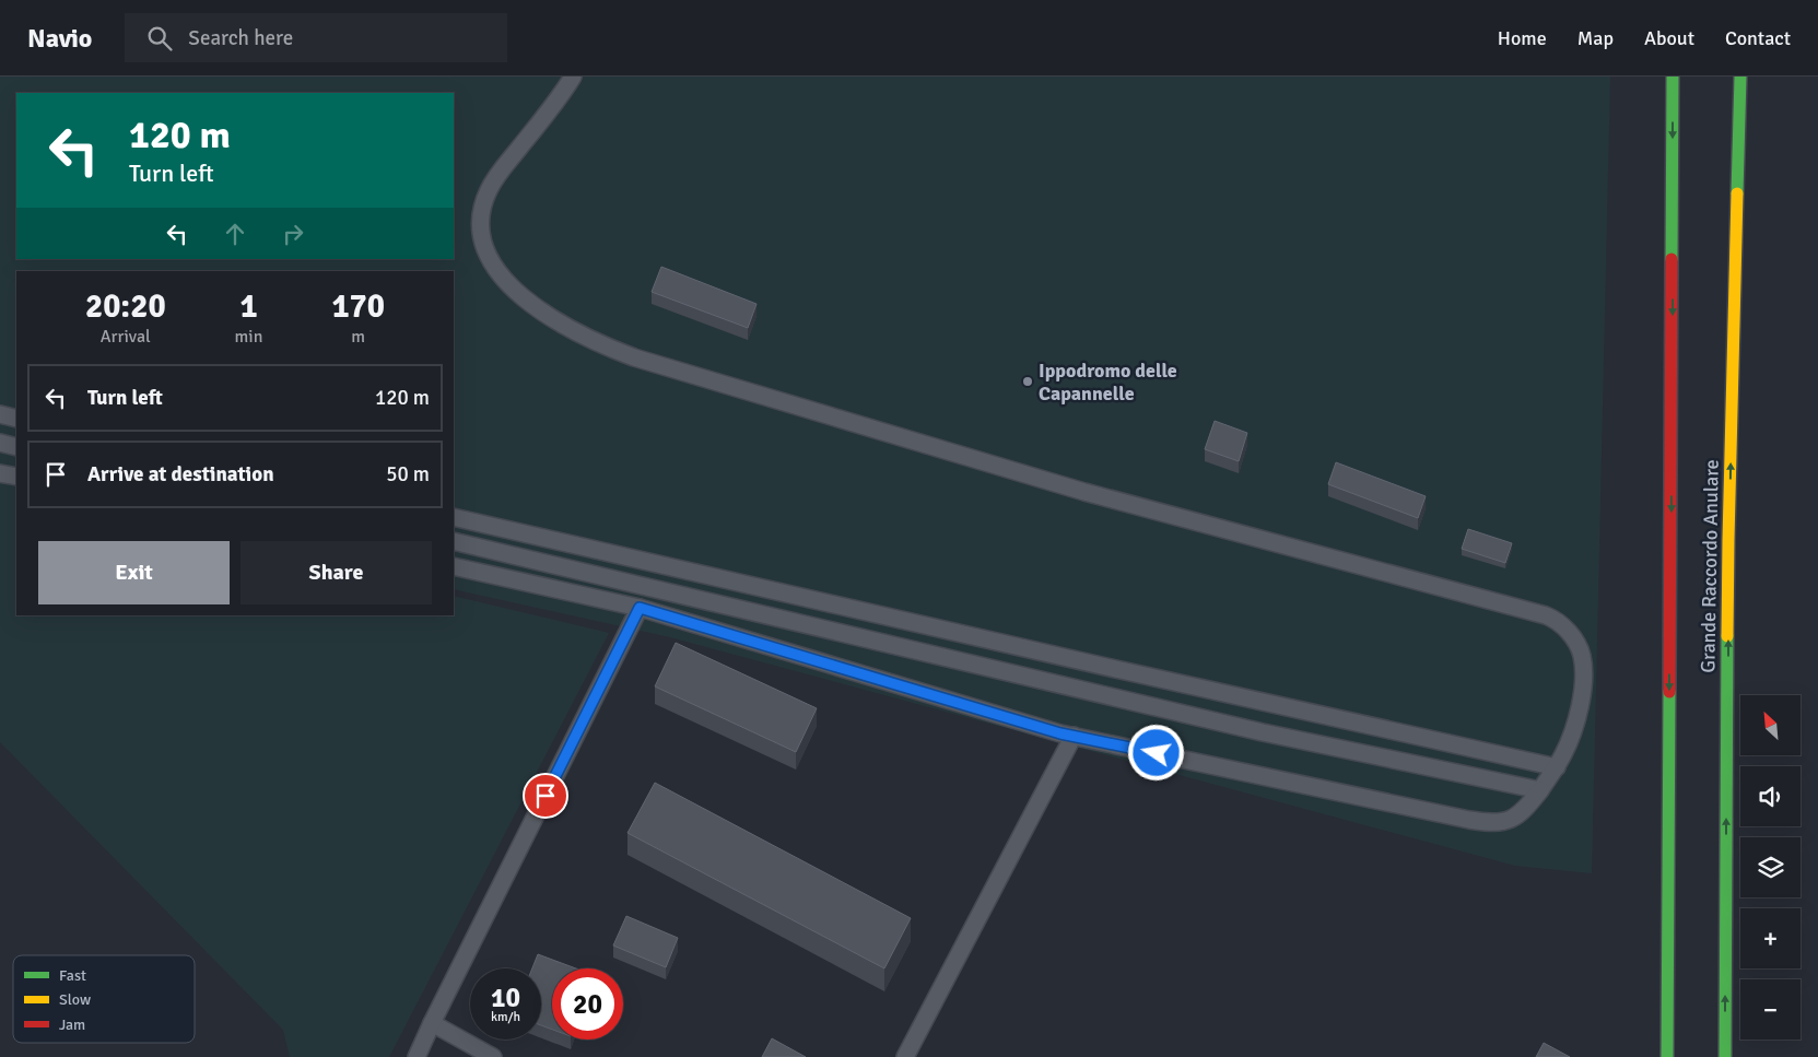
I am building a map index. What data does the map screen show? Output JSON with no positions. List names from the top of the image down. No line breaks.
{"streets":{"highway":["Grande Raccordo Anulare"]},"places":["Ippodromo delle Capannelle"],"legend":["Fast","Slow","Jam"],"north":"top left","page":{"header":"Navio","search":"Search here","nav":["Home","Map","About","Contact"],"turn":["120 m","Turn left"],"eta":["20:20","Arrival","1","min","170","m"],"list":[{"name":"Turn left","value":"120 m"},{"name":"Arrive at destination","value":"50 m"}],"buttons":["Exit","Share"],"map_buttons":["+","−"],"speed":"10 km/h","limit":"20"}}
